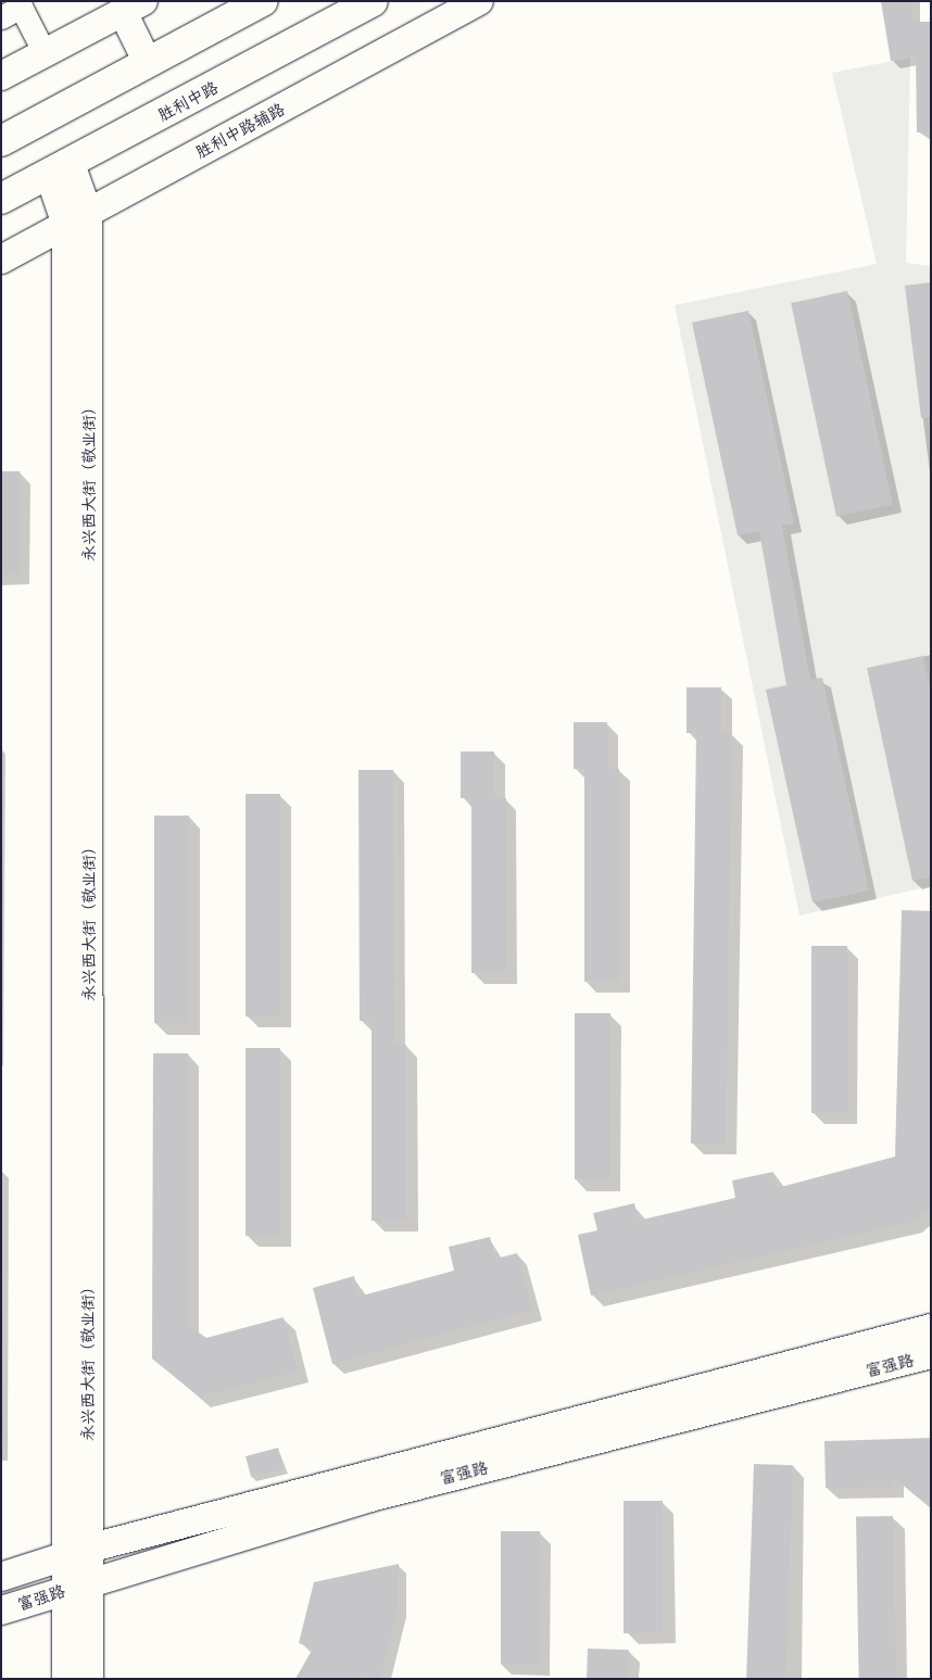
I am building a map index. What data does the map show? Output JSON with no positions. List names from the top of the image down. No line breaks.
{"streets":{"highway":["胜利中路"],"main road":["胜利中路辅路","永兴西大街（敬业街）","富强路"]},"crossings":[["胜利中路","永兴西大街（敬业街）"],["胜利中路辅路","永兴西大街（敬业街）"],["永兴西大街（敬业街）","富强路"]]}
